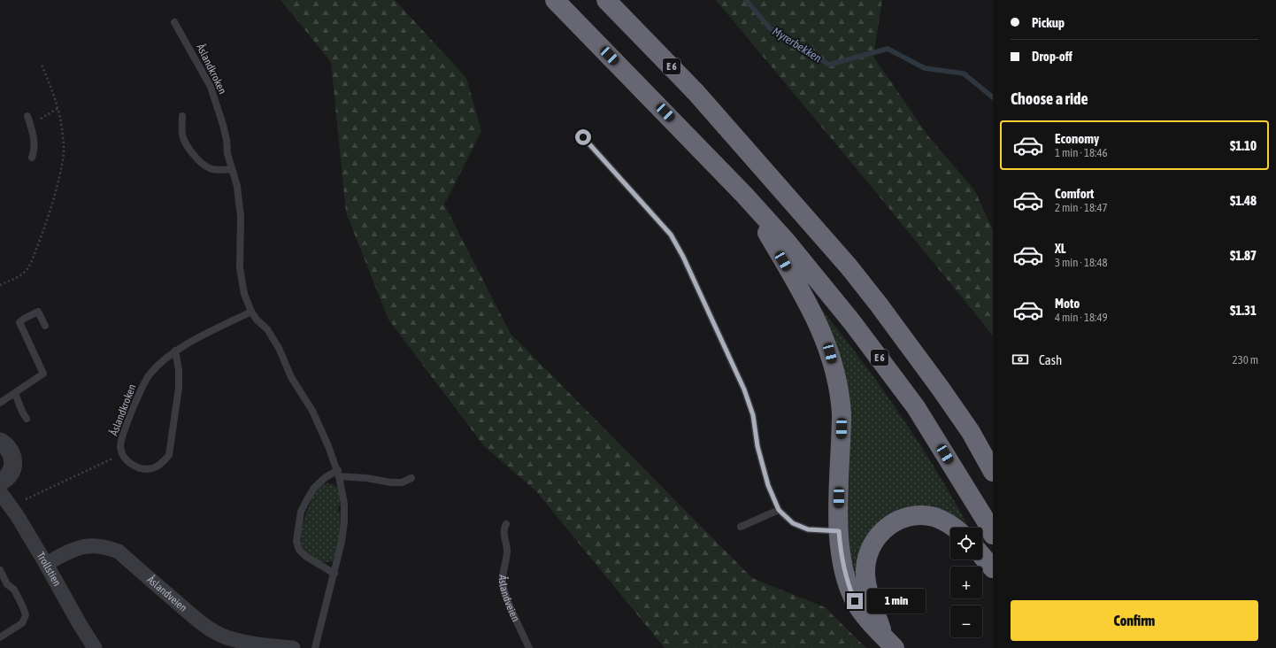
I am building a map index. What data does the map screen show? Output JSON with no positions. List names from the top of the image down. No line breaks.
{"streets":{"highway":["E 6"],"street":["Trollstien","Åslandveien"],"lane":["Åslandkroken"]},"crossings":[["Trollstien","Åslandveien"]],"water":["Myrerbekken"],"page":{"banner":["Pickup","Drop-off"],"heading":"Choose a ride","list":[{"name":"Economy","note":"1 min · 18:46","value":"$1.10"},{"name":"Comfort","note":"2 min · 18:47","value":"$1.48"},{"name":"XL","note":"3 min · 18:48","value":"$1.87"},{"name":"Moto","note":"4 min · 18:49","value":"$1.31"}],"pay":["Cash","230 m"],"map_buttons":["+","−"],"bubble":"1 min","buttons":"Confirm"}}
